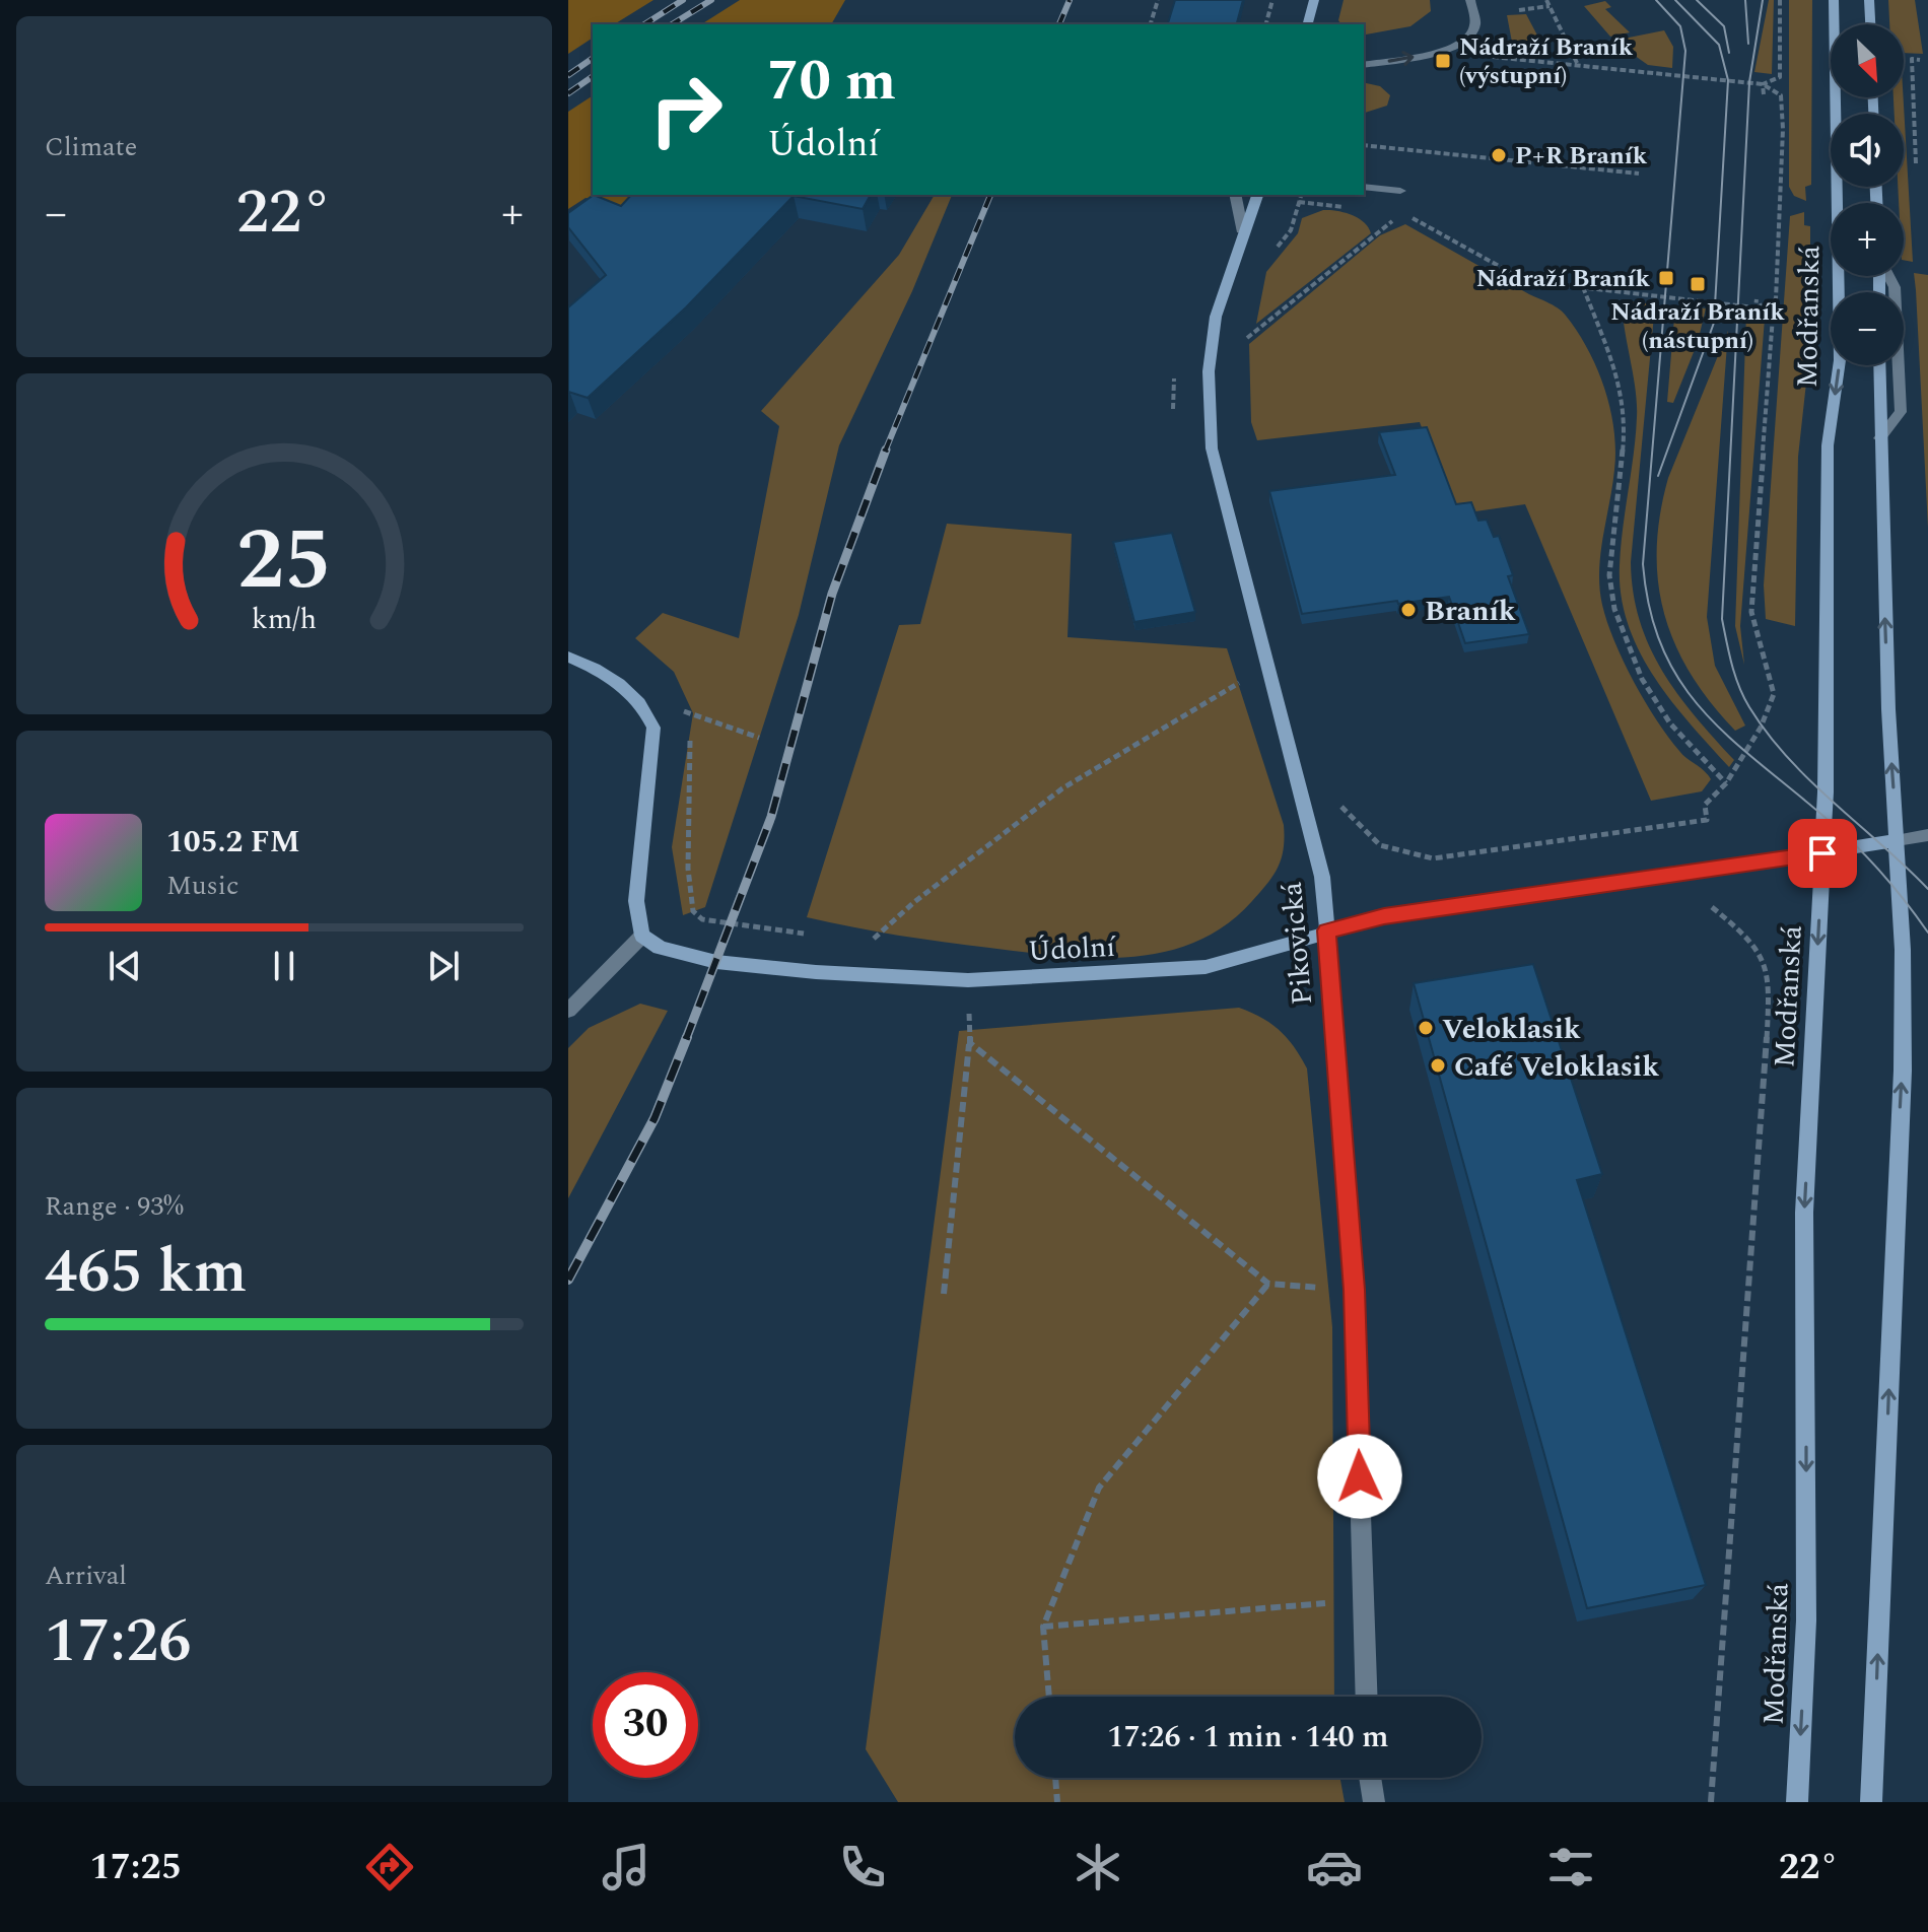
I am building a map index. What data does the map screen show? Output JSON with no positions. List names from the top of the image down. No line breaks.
{"streets":{"main road":["Modřanská","Pikovická","Údolní"]},"crossings":[["Modřanská","Údolní"],["Pikovická","Údolní"]],"places":{"transit":["Nádraží Braník (výstupní)","Nádraží Braník","Nádraží Braník (nástupní)"],"other":["P+R Braník","Braník","Veloklasik","Café Veloklasik"]},"north":"bottom right","page":{"tile":["Climate",["Range · 93%","465 km"],["Arrival","17:26"]],"map_buttons":["+","−"],"turn":["70 m","Údolní"],"heat":["−","22°","+"],"song":["105.2 FM","Music"],"limit":"30","trip":"17:26 · 1 min · 140 m","tabs":["17:25","22°"],"gauge":["25","km/h"]}}
